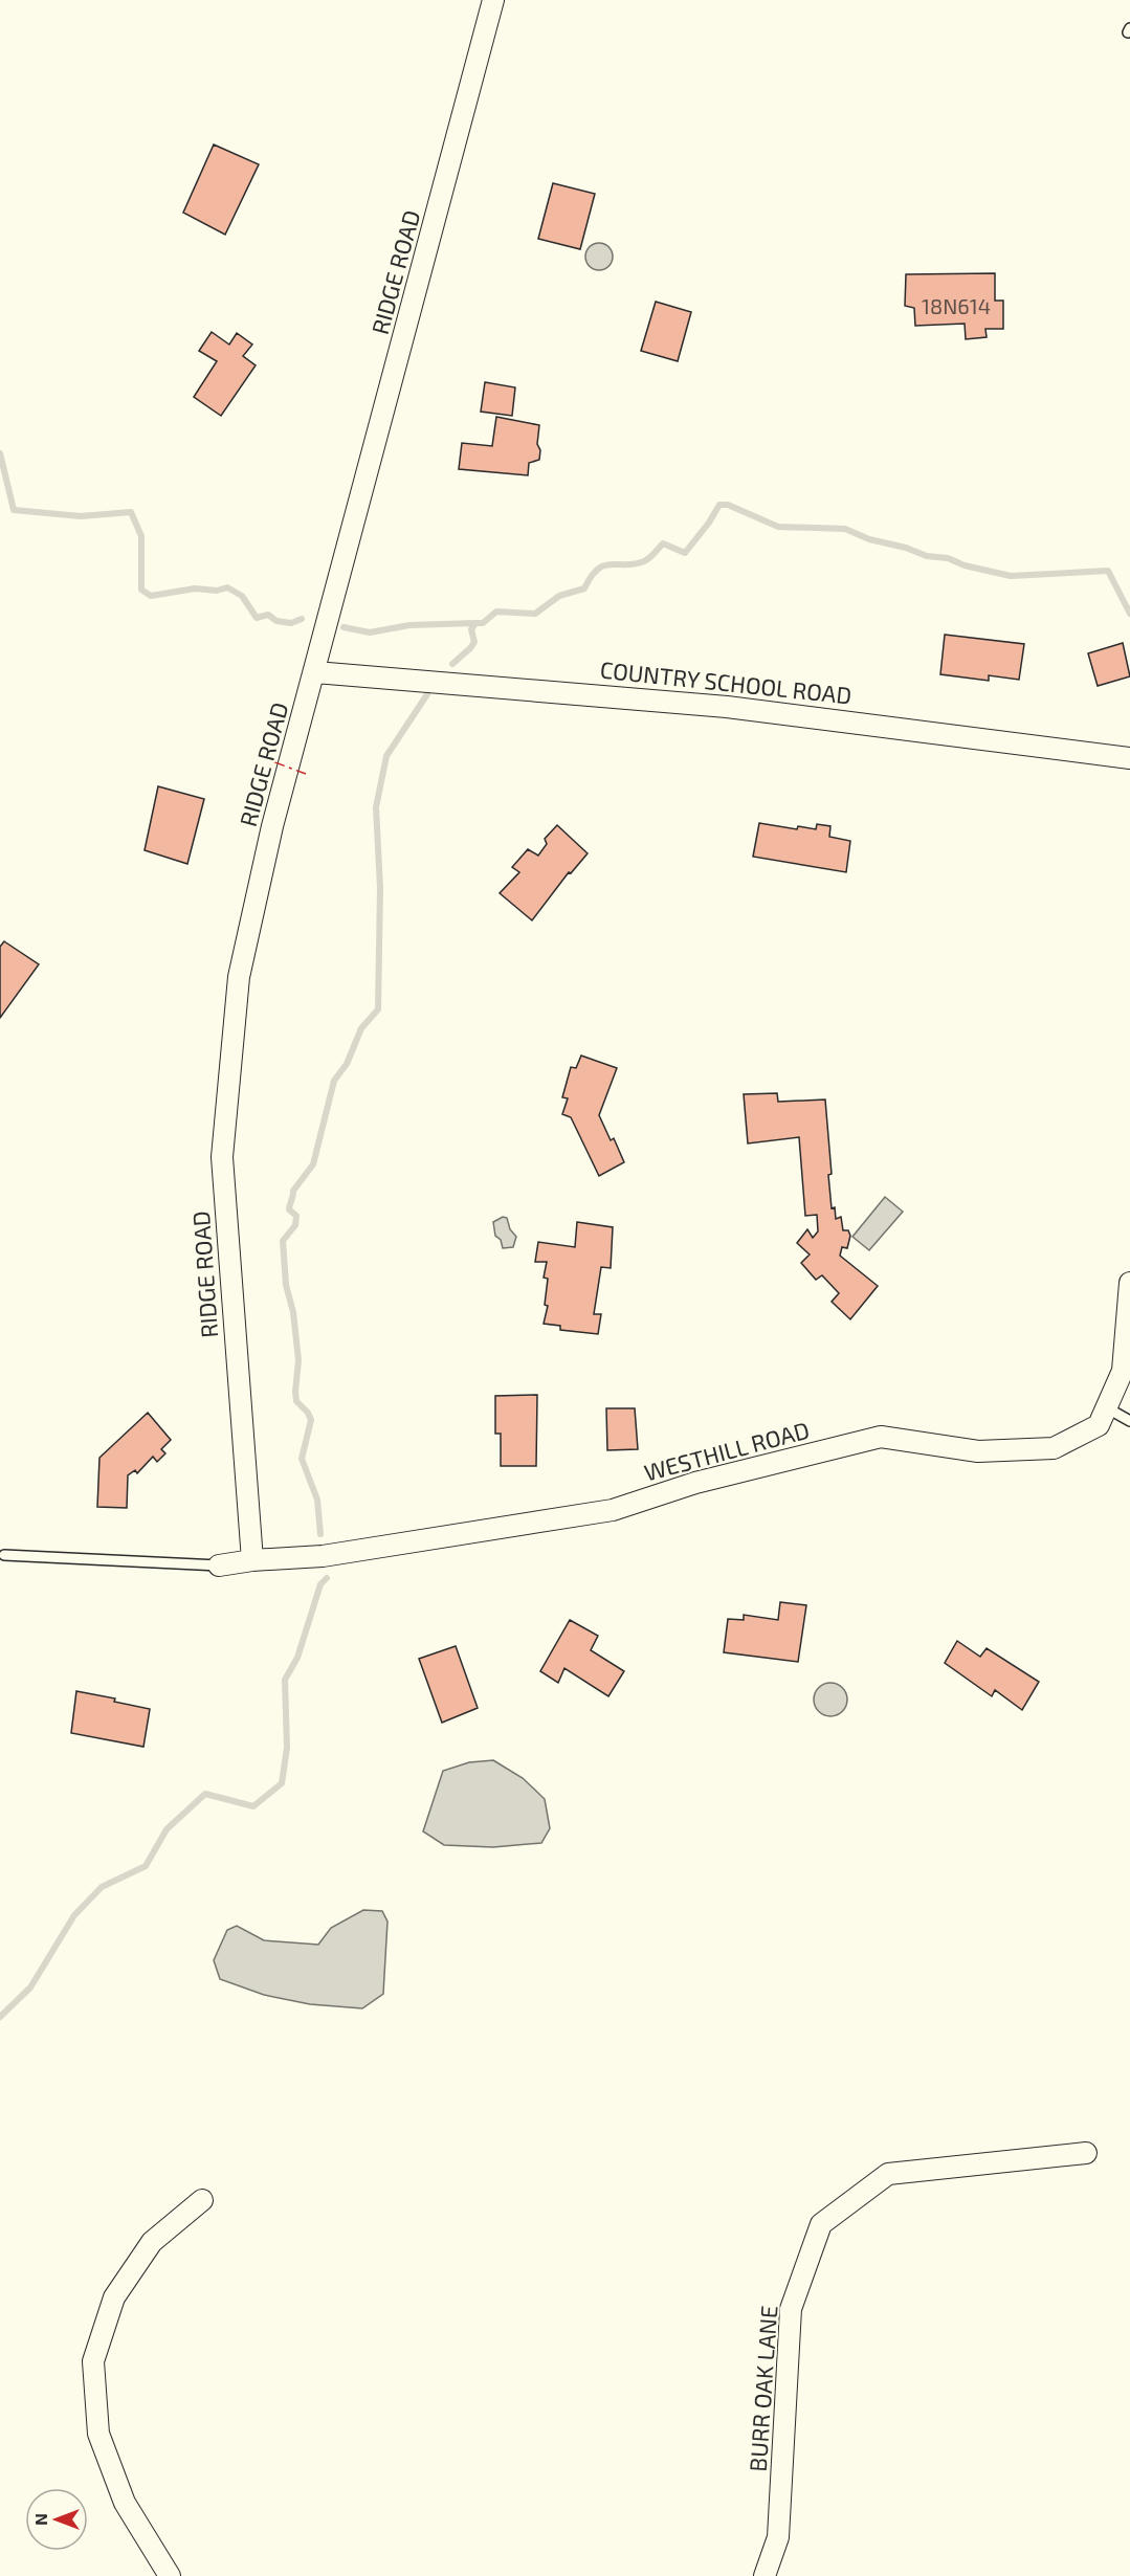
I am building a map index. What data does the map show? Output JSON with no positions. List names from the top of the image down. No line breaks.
{"streets":{"street":["RIDGE ROAD","COUNTRY SCHOOL ROAD","WESTHILL ROAD","BURR OAK LANE"]},"crossings":[["RIDGE ROAD","COUNTRY SCHOOL ROAD"],["RIDGE ROAD","WESTHILL ROAD"]],"house_numbers":["18N614"],"north":"left"}
